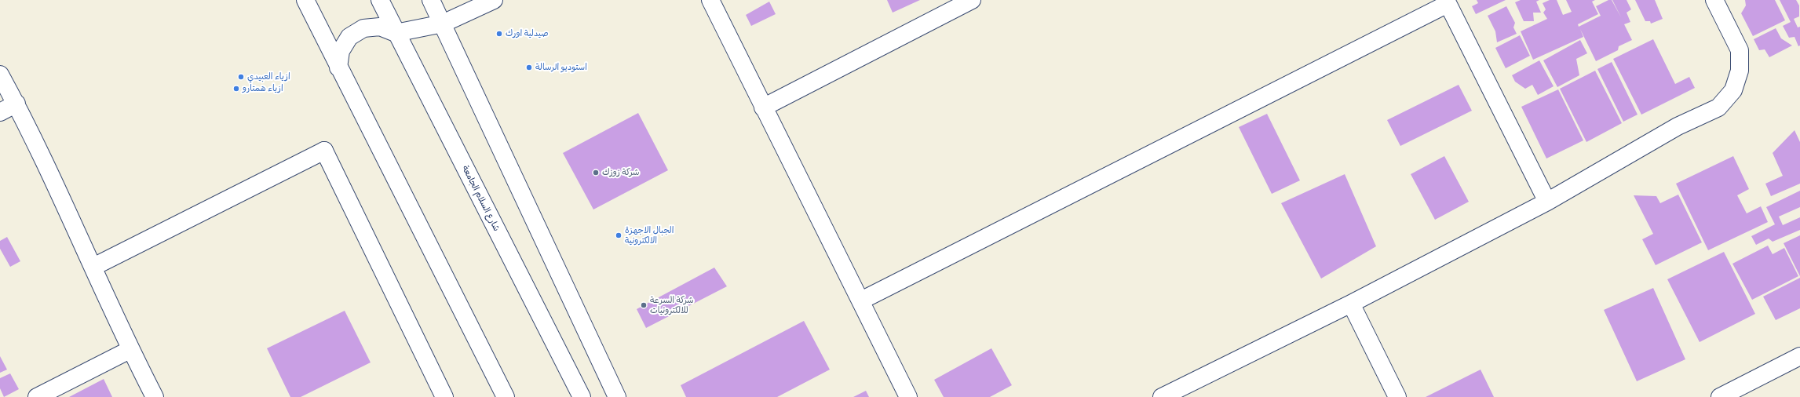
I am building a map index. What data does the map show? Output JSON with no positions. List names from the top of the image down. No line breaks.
{"streets":{"street":["شارع السلام الجامعة"]},"places":["صيدلية اورك","استوديو الرسالة","ازياء العبيدي","ازياء همتارو","شركة زوزك","الجبال الاجهزة الالكترونية","شركة السرعة للالكترونيات"]}
